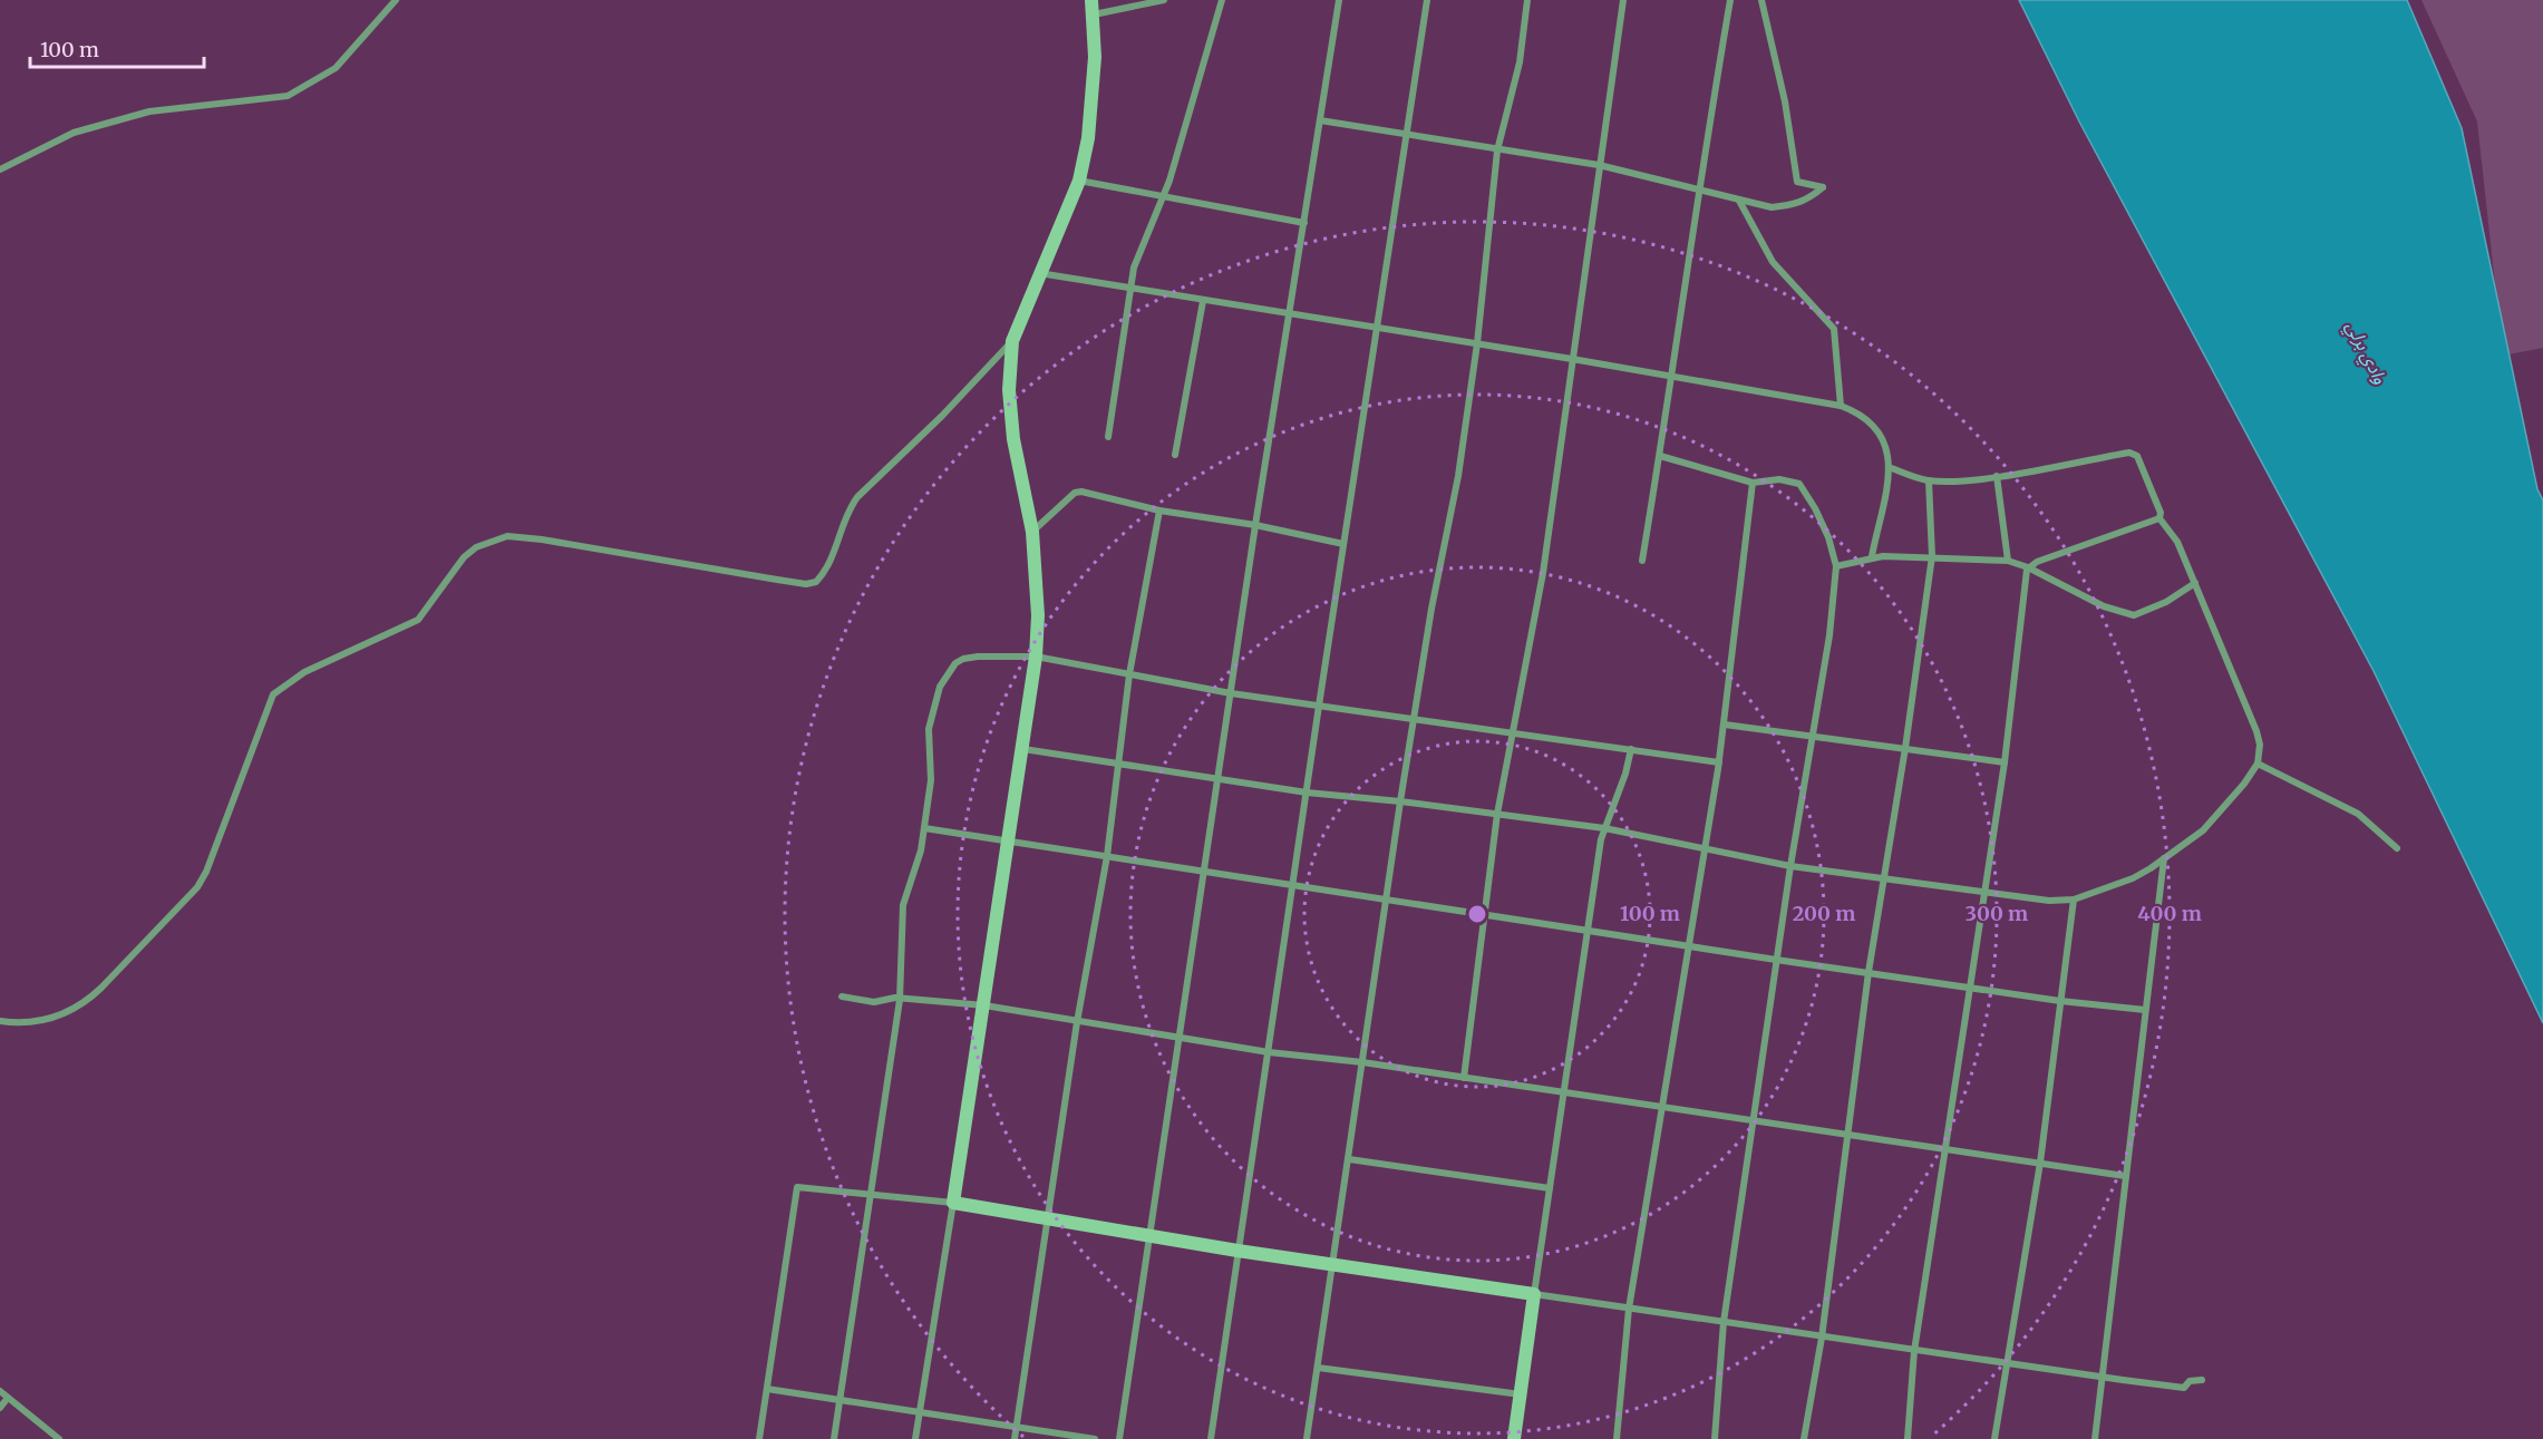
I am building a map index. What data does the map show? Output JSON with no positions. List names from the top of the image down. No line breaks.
{"water":["وادي برلي"],"scale_bar":"100 m","rings":["100 m","200 m","300 m","400 m"]}
